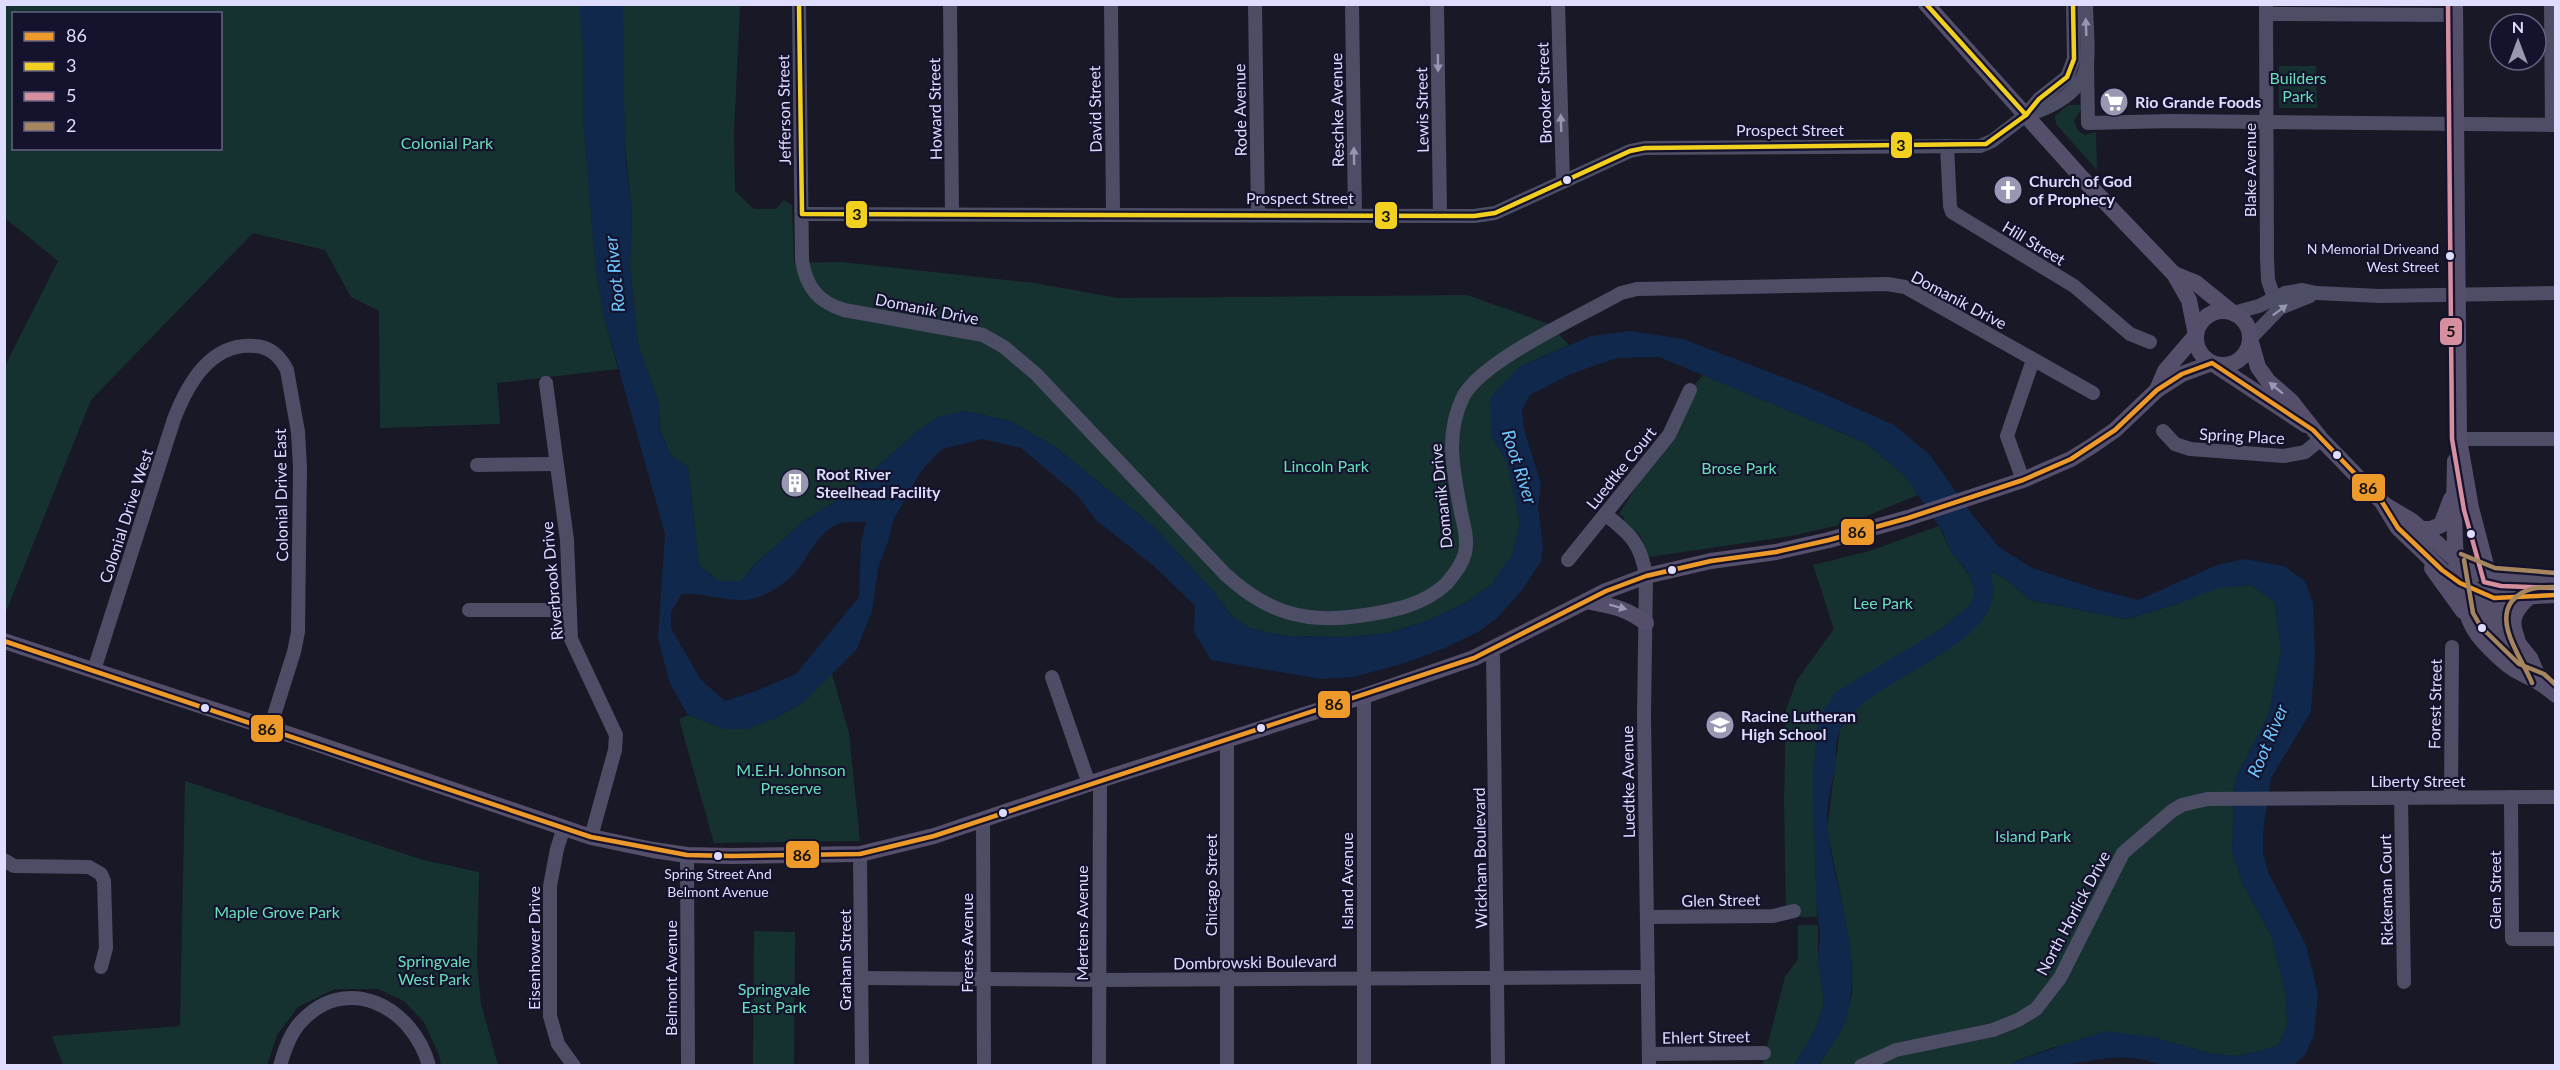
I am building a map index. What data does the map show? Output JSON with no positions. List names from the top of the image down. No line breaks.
{"streets":{"street":["Brooker Street","Howard Street","David Street","Jefferson Street","Rode Avenue","Reschke Avenue","Lewis Street","Prospect Street","Blake Avenue","Hill Street","Domanik Drive","Spring Place","Luedtke Court","Colonial Drive East","Colonial Drive West","Riverbrook Drive","Forest Street","Liberty Street","Luedtke Avenue","Wickham Boulevard","Island Avenue","Chicago Street","Rickeman Court","Glen Street","North Horlick Drive","Mertens Avenue","Freres Avenue","Eisenhower Drive","Graham Street","Dombrowski Boulevard","Belmont Avenue","Ehlert Street"]},"crossings":[["Brooker Street","Prospect Street"],["Howard Street","Prospect Street"],["David Street","Prospect Street"],["Jefferson Street","Prospect Street"],["Jefferson Street","Domanik Drive"],["Rode Avenue","Prospect Street"],["Reschke Avenue","Prospect Street"],["Lewis Street","Prospect Street"],["Prospect Street","Hill Street"],["Prospect Street","Domanik Drive"],["Luedtke Court","Luedtke Avenue"],["Colonial Drive East","Colonial Drive West"],["Forest Street","Liberty Street"],["Liberty Street","Rickeman Court"],["Liberty Street","Glen Street"],["Liberty Street","North Horlick Drive"],["Luedtke Avenue","Glen Street"],["Luedtke Avenue","Dombrowski Boulevard"],["Luedtke Avenue","Ehlert Street"],["Wickham Boulevard","Dombrowski Boulevard"],["Island Avenue","Dombrowski Boulevard"],["Chicago Street","Dombrowski Boulevard"],["Mertens Avenue","Dombrowski Boulevard"],["Freres Avenue","Dombrowski Boulevard"],["Graham Street","Dombrowski Boulevard"]],"one_way":["Brooker Street","Reschke Avenue","Lewis Street"],"water":["Root River"],"parks":["Builders Park","Colonial Park","Lincoln Park","Brose Park","Lee Park","M.E.H. Johnson Preserve","Island Park","Maple Grove Park","Springvale West Park","Springvale East Park"],"places":{"supermarket":["Rio Grande Foods"],"church":["Church of God of Prophecy"],"other":["N Memorial Driveand West Street","Spring Street And Belmont Avenue"],"building":["Root River Steelhead Facility"],"school or university":["Racine Lutheran High School"]},"lines":["transit line 3","transit line 5","transit line 86","transit line 2"],"legend":["86","3","5","2"],"north":"top"}
